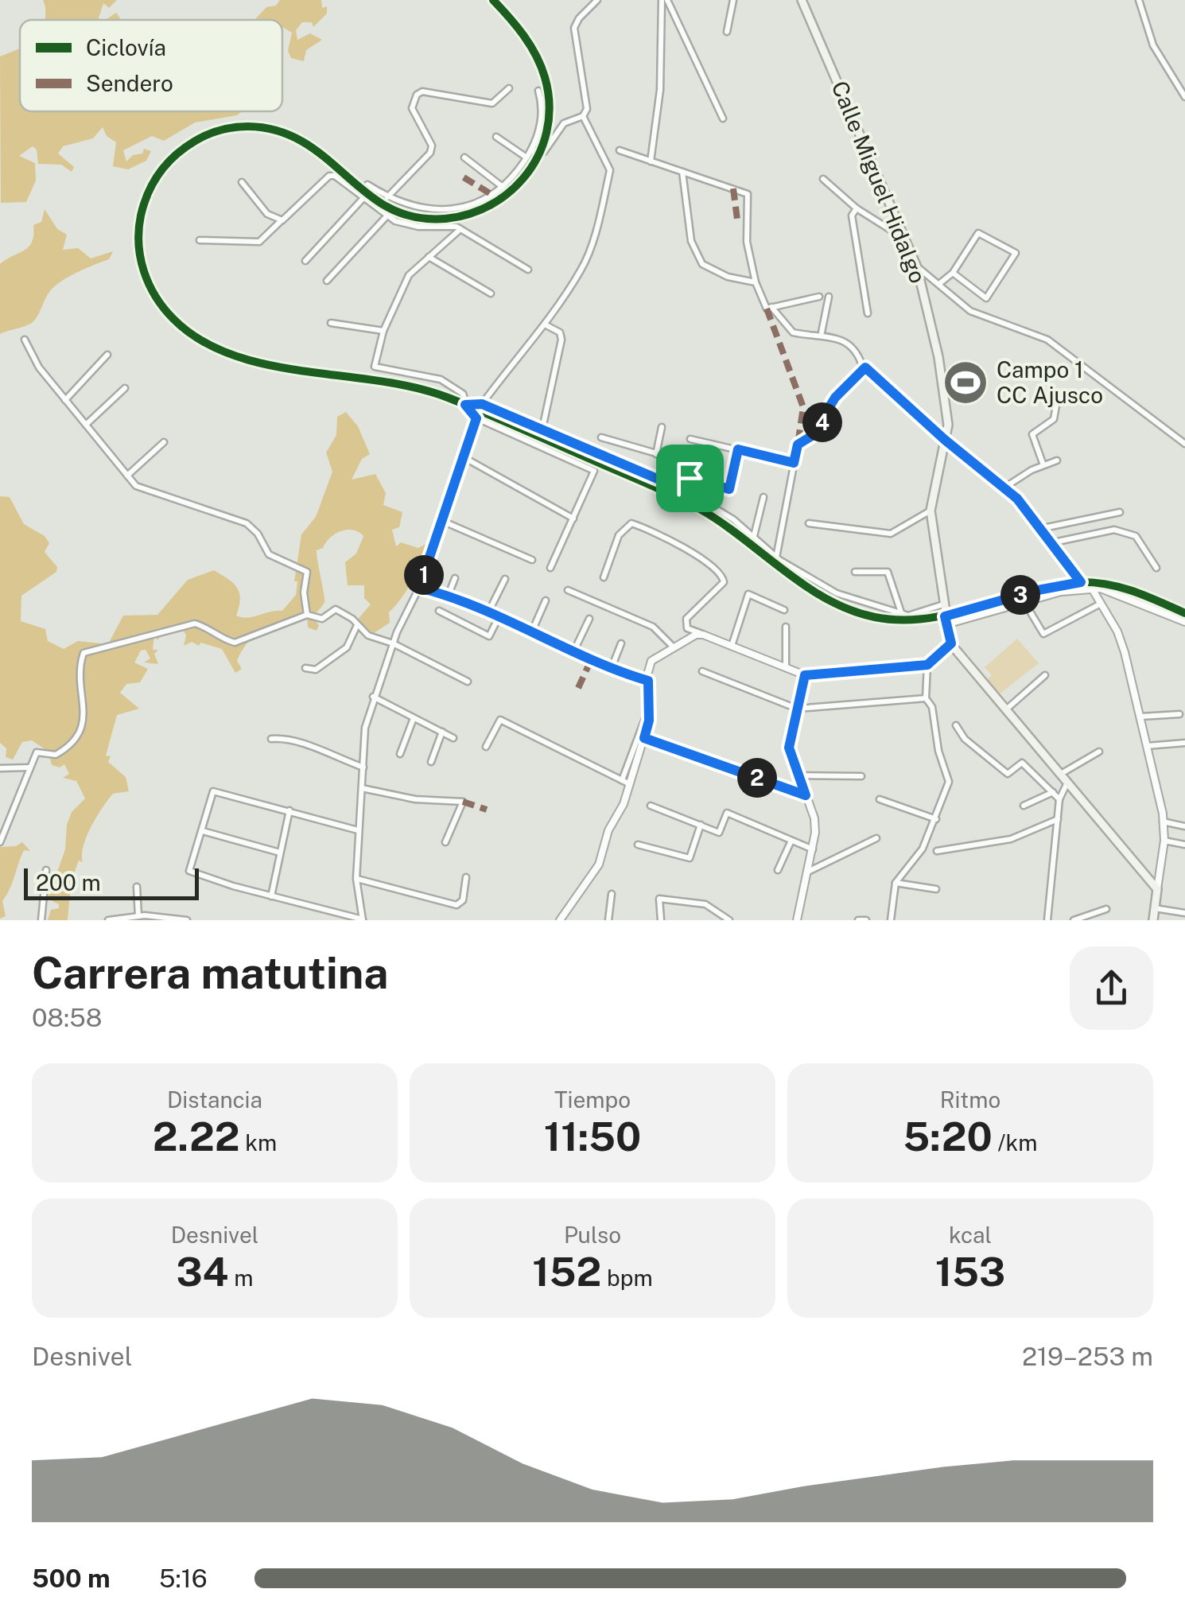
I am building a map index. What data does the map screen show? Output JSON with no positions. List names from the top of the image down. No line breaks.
{"streets":{"main road":["Calle Miguel Hidalgo"]},"places":{"sports":["Campo 1 CC Ajusco"]},"legend":["Ciclovía","Sendero"],"scale_bar":"200 m","page":{"pins":["4","1","3","2"],"scale":"200 m","heading":["Carrera matutina","08:58"],"stats":[["Distancia","2.22 km"],["Tiempo","11:50"],["Ritmo","5:20 /km"],["Desnivel","34 m"],["Pulso","152 bpm"],["kcal","153"]],"chart":["Desnivel","219–253 m"],"list":[{"name":"500 m","note":"5:16"}]}}
